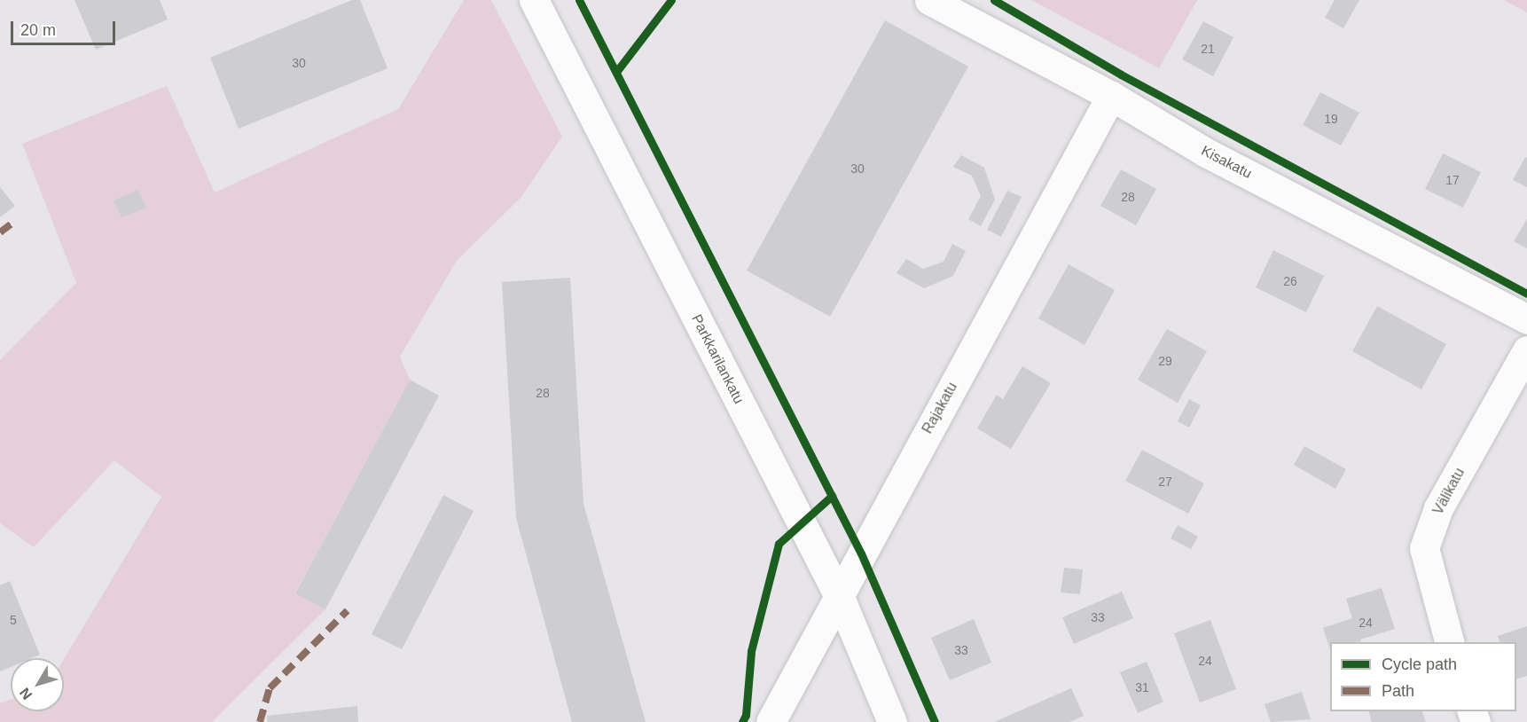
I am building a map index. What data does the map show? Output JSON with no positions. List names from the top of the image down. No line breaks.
{"streets":{"street":["Kisakatu","Parkkarilankatu","Rajakatu","Välikatu"]},"crossings":[["Kisakatu","Rajakatu"],["Parkkarilankatu","Rajakatu"]],"house_numbers":["21","30","19","30","17","28","26","29","28","27","33","5","24","33","24","31"],"legend":["Cycle path","Path"],"scale_bar":"20 m","north":"bottom left"}
